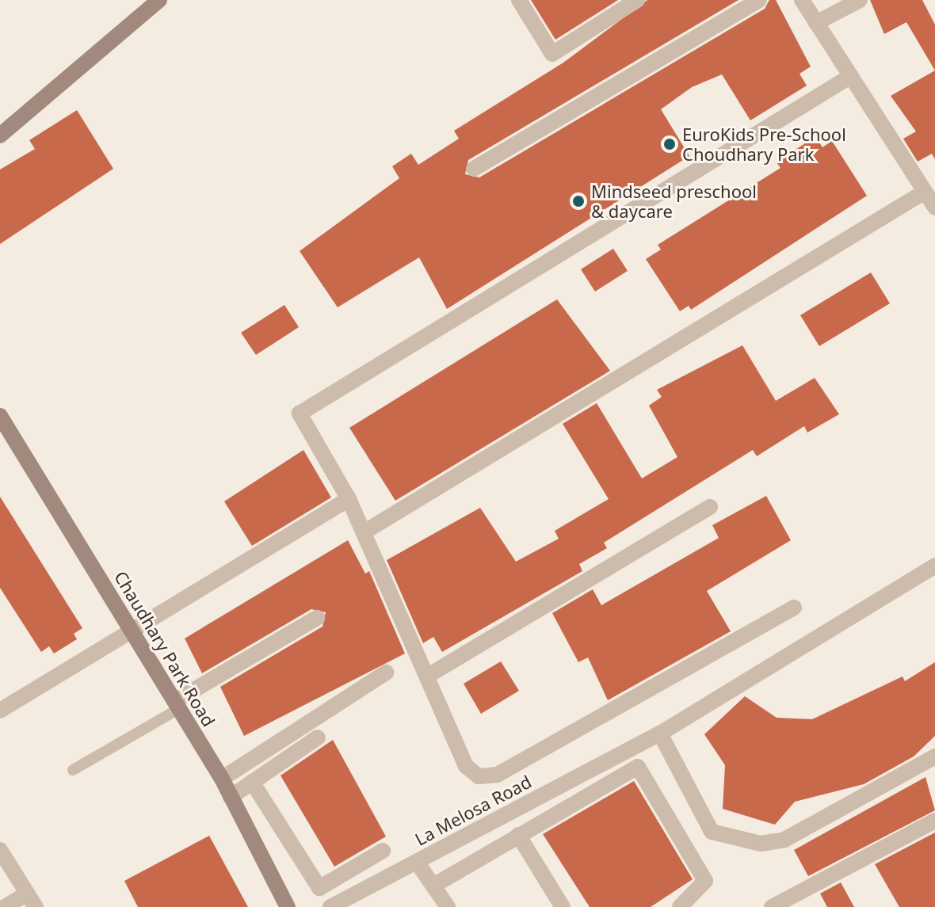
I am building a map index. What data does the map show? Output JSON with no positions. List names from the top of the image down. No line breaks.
{"streets":{"street":["Chaudhary Park Road","La Melosa Road"]},"places":["EuroKids Pre-School Choudhary Park","Mindseed preschool & daycare"]}
